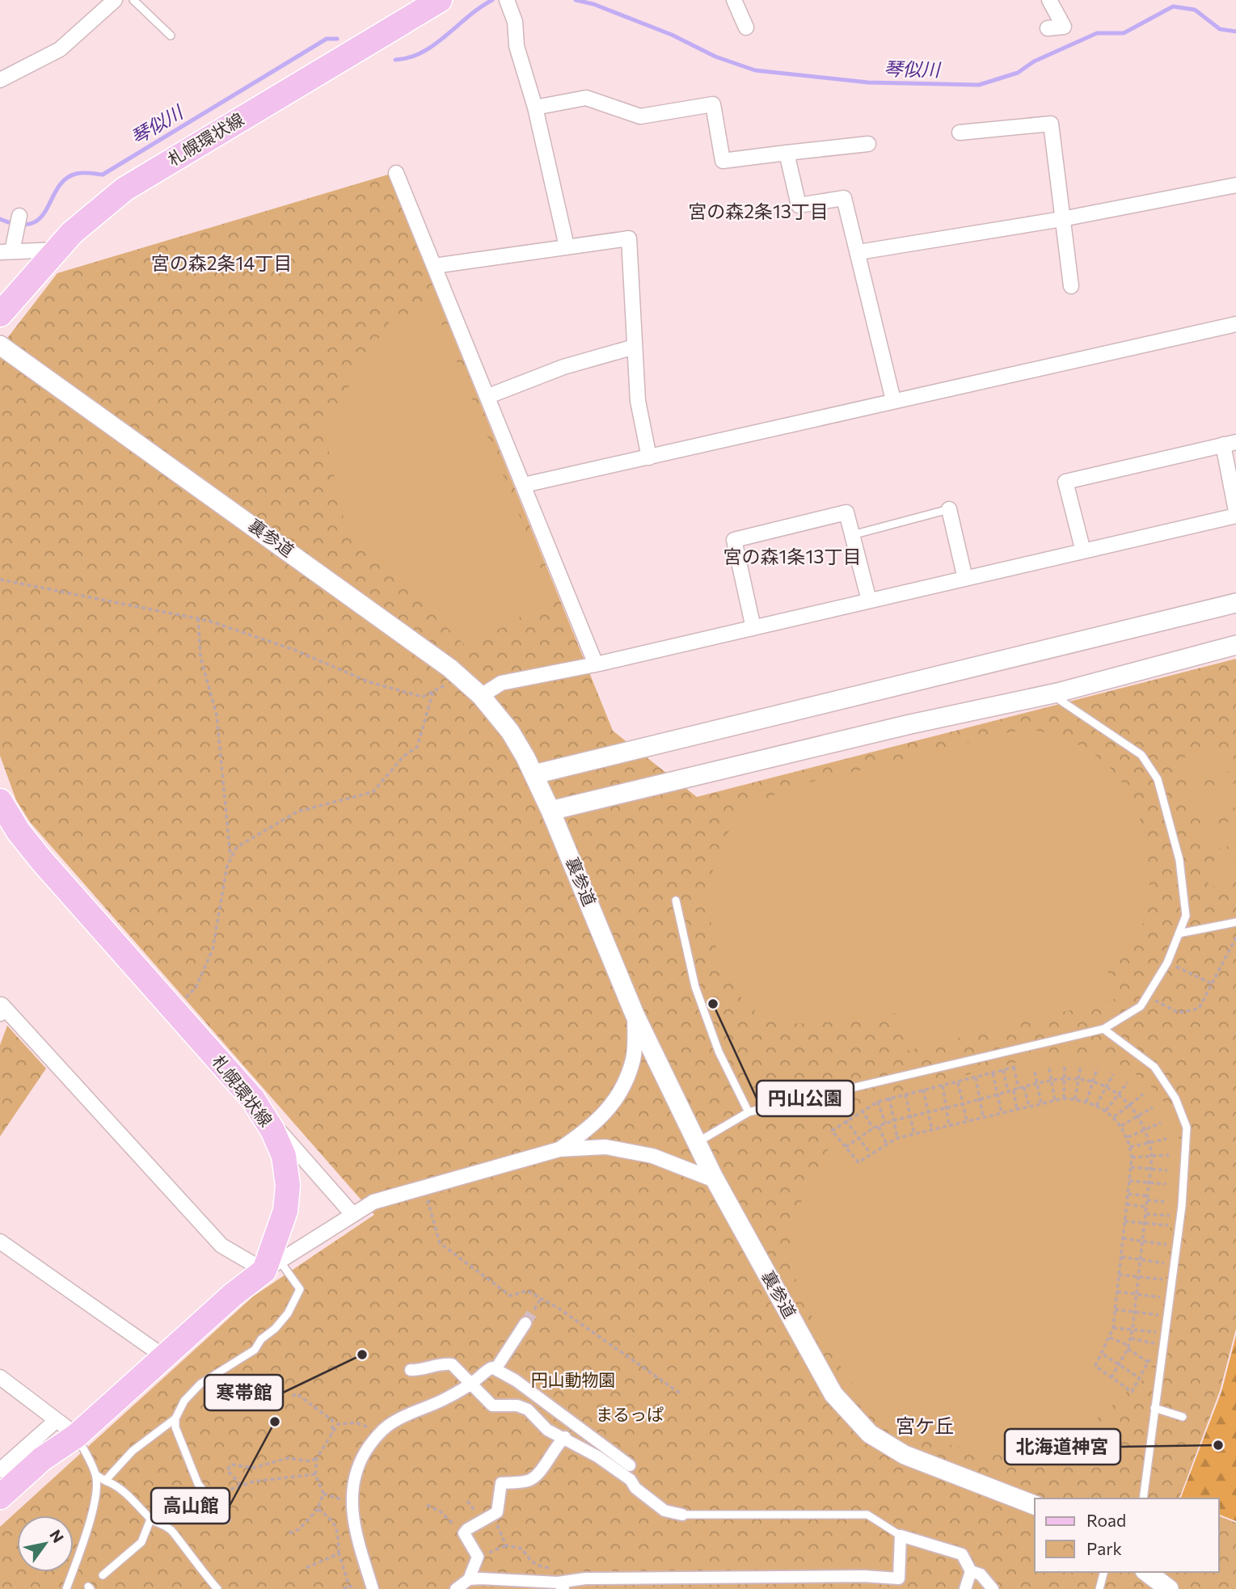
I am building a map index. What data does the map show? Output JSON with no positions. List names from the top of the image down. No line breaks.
{"streets":{"main road":["札幌環状線"],"street":["裏参道"]},"districts":["宮の森2条13丁目","宮の森2条14丁目","宮の森1条13丁目","宮ケ丘"],"water":["琴似川"],"parks":["円山動物園","まるっぱ"],"places":["円山公園","寒帯館","高山館","北海道神宮"],"legend":["Road","Park"],"north":"top right"}
